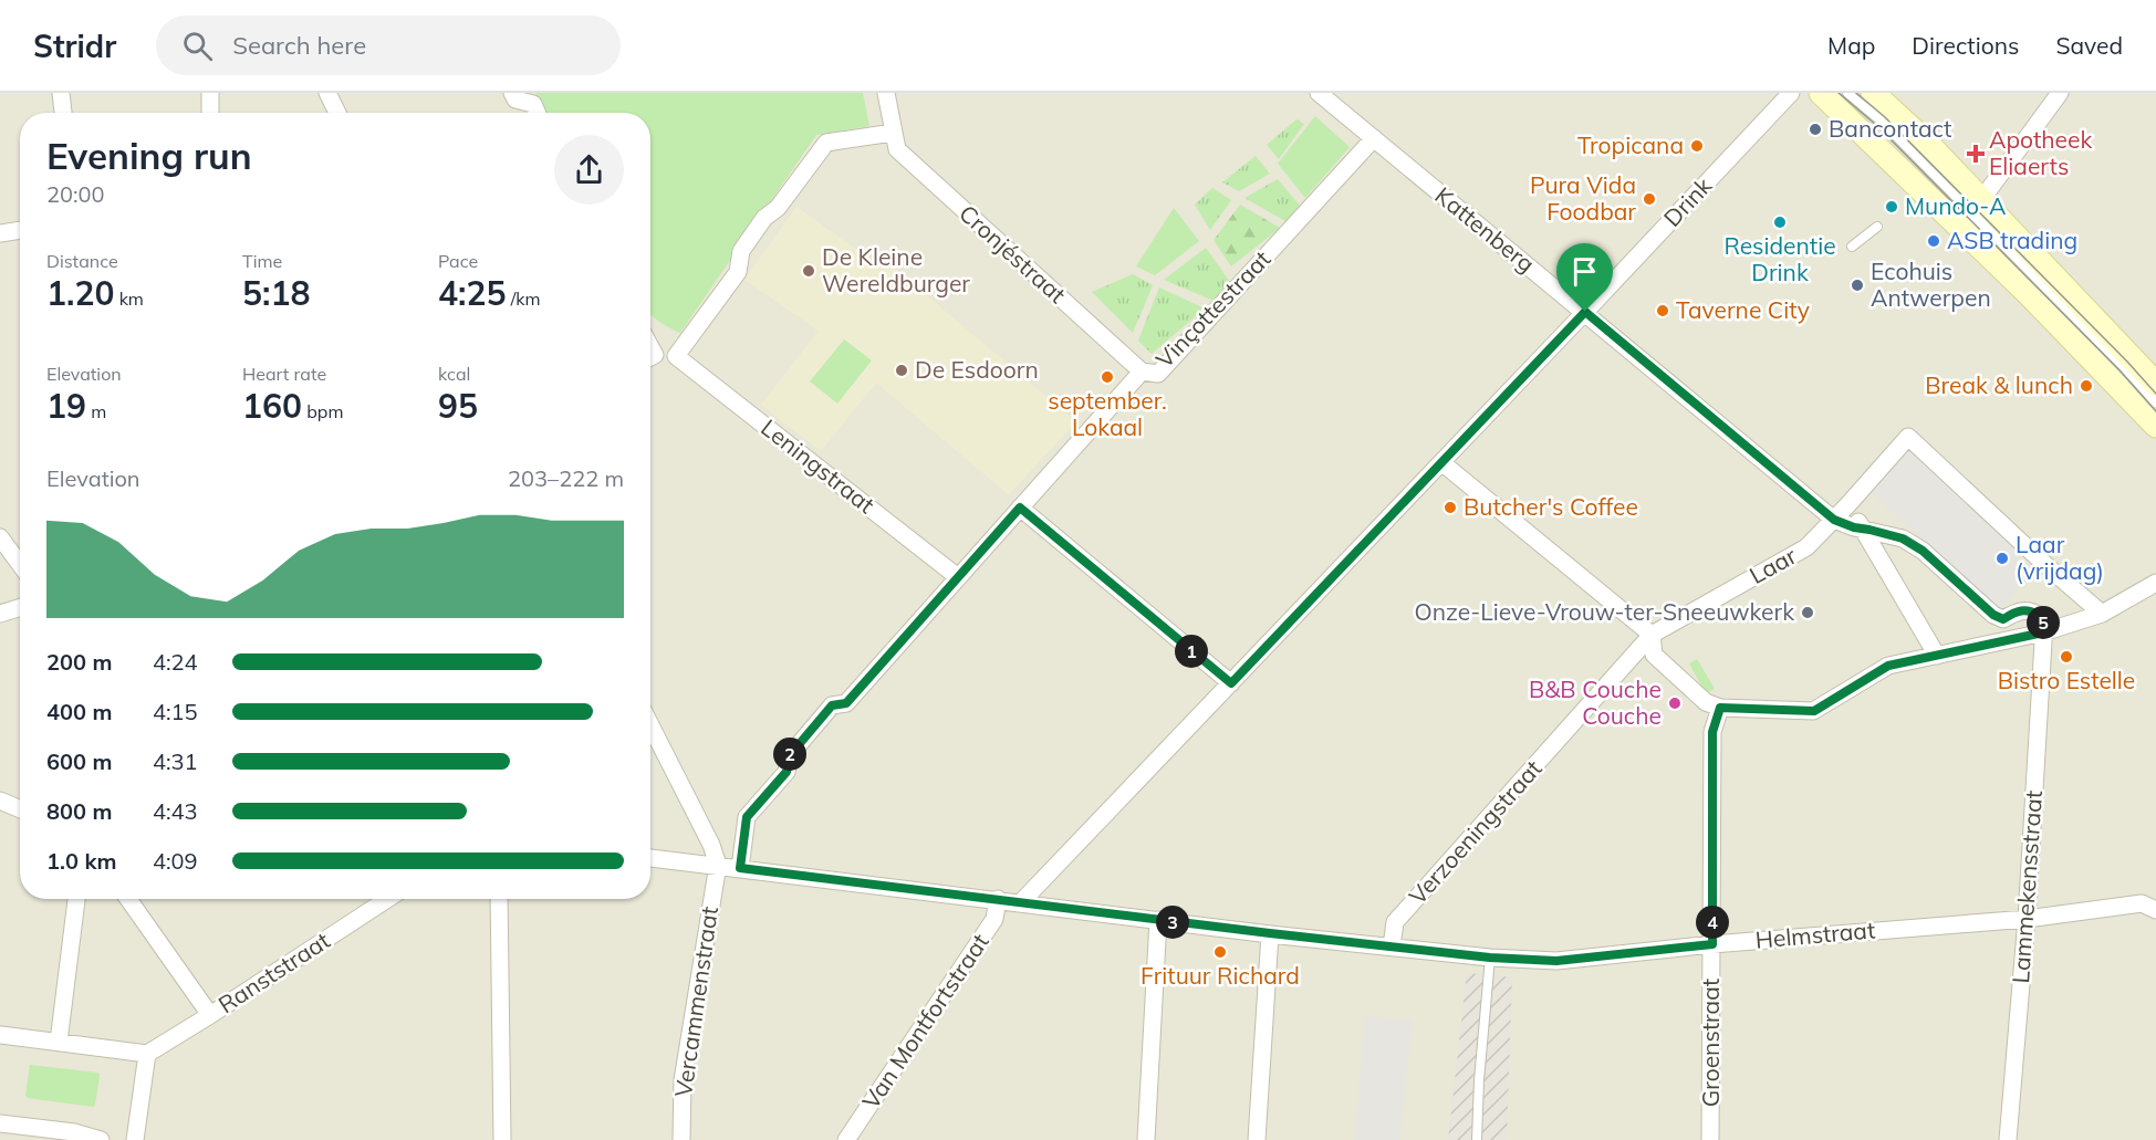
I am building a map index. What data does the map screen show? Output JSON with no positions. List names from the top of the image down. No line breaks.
{"streets":{"street":["Drink","Kattenberg","Cronjéstraat","Vinçottestraat","Leningstraat","Laar","Verzoeningstraat","Lammekensstraat","Helmstraat","Ranststraat","Vercammenstraat","Van Montfortstraat","Groenstraat"]},"crossings":[["Drink","Kattenberg"],["Drink","Helmstraat"],["Kattenberg","Vinçottestraat"],["Kattenberg","Laar"],["Cronjéstraat","Vinçottestraat"],["Cronjéstraat","Leningstraat"],["Vinçottestraat","Leningstraat"],["Vinçottestraat","Helmstraat"],["Laar","Verzoeningstraat"],["Verzoeningstraat","Helmstraat"],["Lammekensstraat","Helmstraat"],["Helmstraat","Vercammenstraat"],["Helmstraat","Van Montfortstraat"],["Helmstraat","Groenstraat"]],"places":{"other":["Bancontact","Tropicana","Pura Vida Foodbar","Mundo-A","Residentie Drink","ASB trading","De Kleine Wereldburger","Ecohuis Antwerpen","Taverne City","De Esdoorn","september. Lokaal","Break & lunch","Butcher's Coffee","Laar (vrijdag)","Onze-Lieve-Vrouw-ter-Sneeuwkerk","Bistro Estelle","B&B Couche Couche","Frituur Richard"],"health":["Apotheek Eliaerts"]},"page":{"header":"Stridr","search":"Search here","nav":["Map","Directions","Saved"],"heading":["Evening run","20:00"],"stats":[["Distance","1.20 km"],["Time","5:18"],["Pace","4:25 /km"],["Elevation","19 m"],["Heart rate","160 bpm"],["kcal","95"]],"chart":["Elevation","203–222 m"],"pins":["5","1","2","3","4"],"list":[{"name":"200 m","note":"4:24"},{"name":"400 m","note":"4:15"},{"name":"600 m","note":"4:31"},{"name":"800 m","note":"4:43"},{"name":"1.0 km","note":"4:09"}]}}
